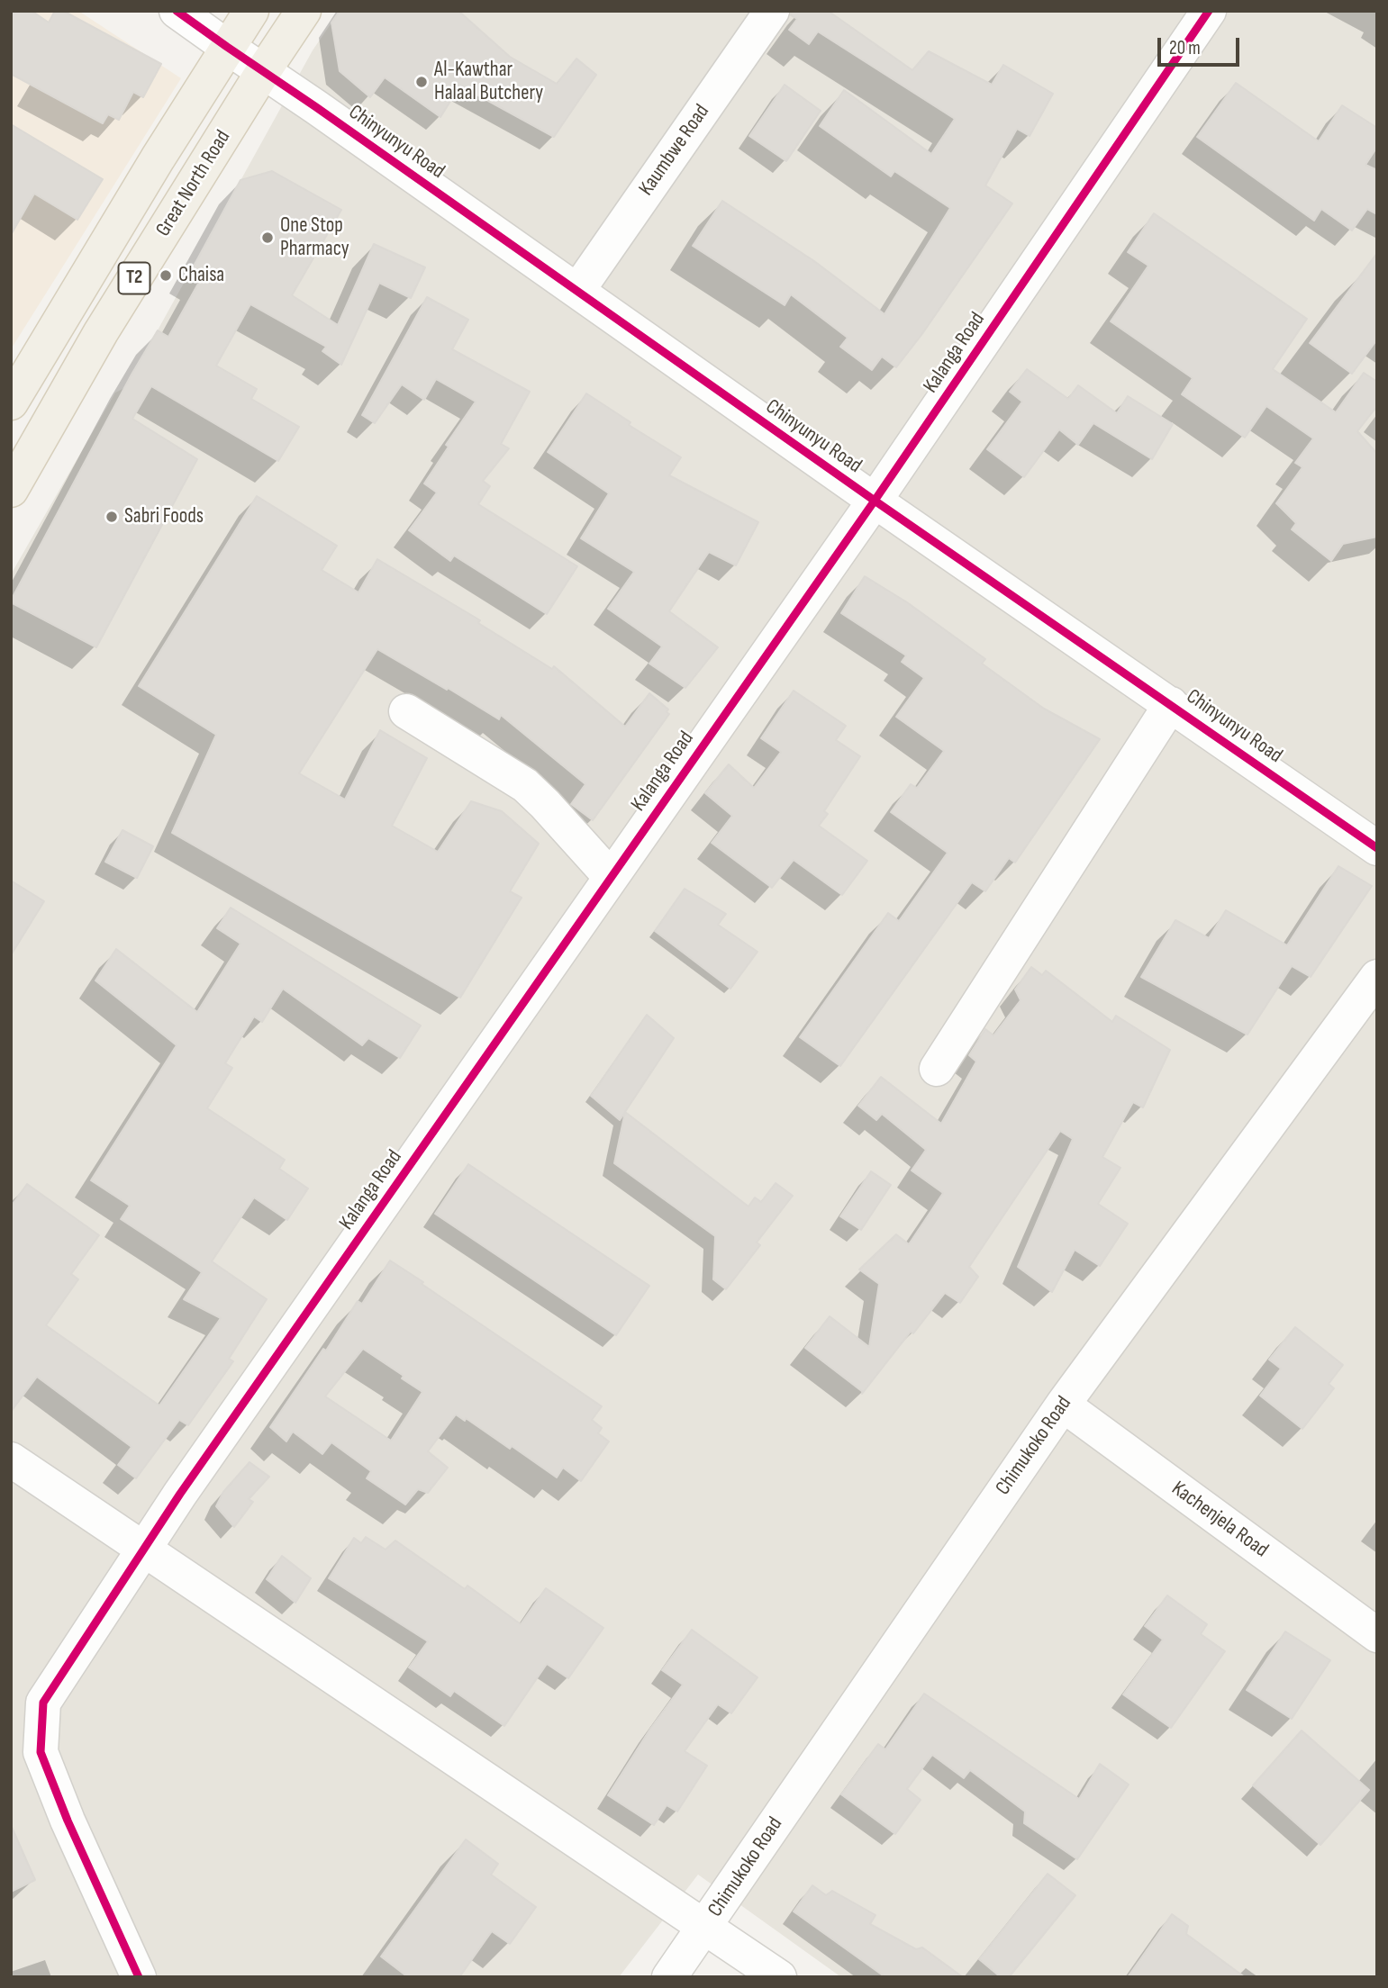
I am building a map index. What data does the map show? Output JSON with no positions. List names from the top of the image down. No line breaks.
{"streets":{"main road":["Great North Road","T2"],"street":["Chinyunyu Road","Kaumbwe Road","Kalanga Road","Chimukoko Road","Kachenjela Road"]},"crossings":[["Chinyunyu Road","Kaumbwe Road"],["Chinyunyu Road","Great North Road"],["Chinyunyu Road","T2"],["Chinyunyu Road","Kalanga Road"],["Chimukoko Road","Kachenjela Road"]],"places":["Al-Kawthar Halaal Butchery","One Stop Pharmacy","Chaisa","Sabri Foods"],"scale_bar":"20 m"}
